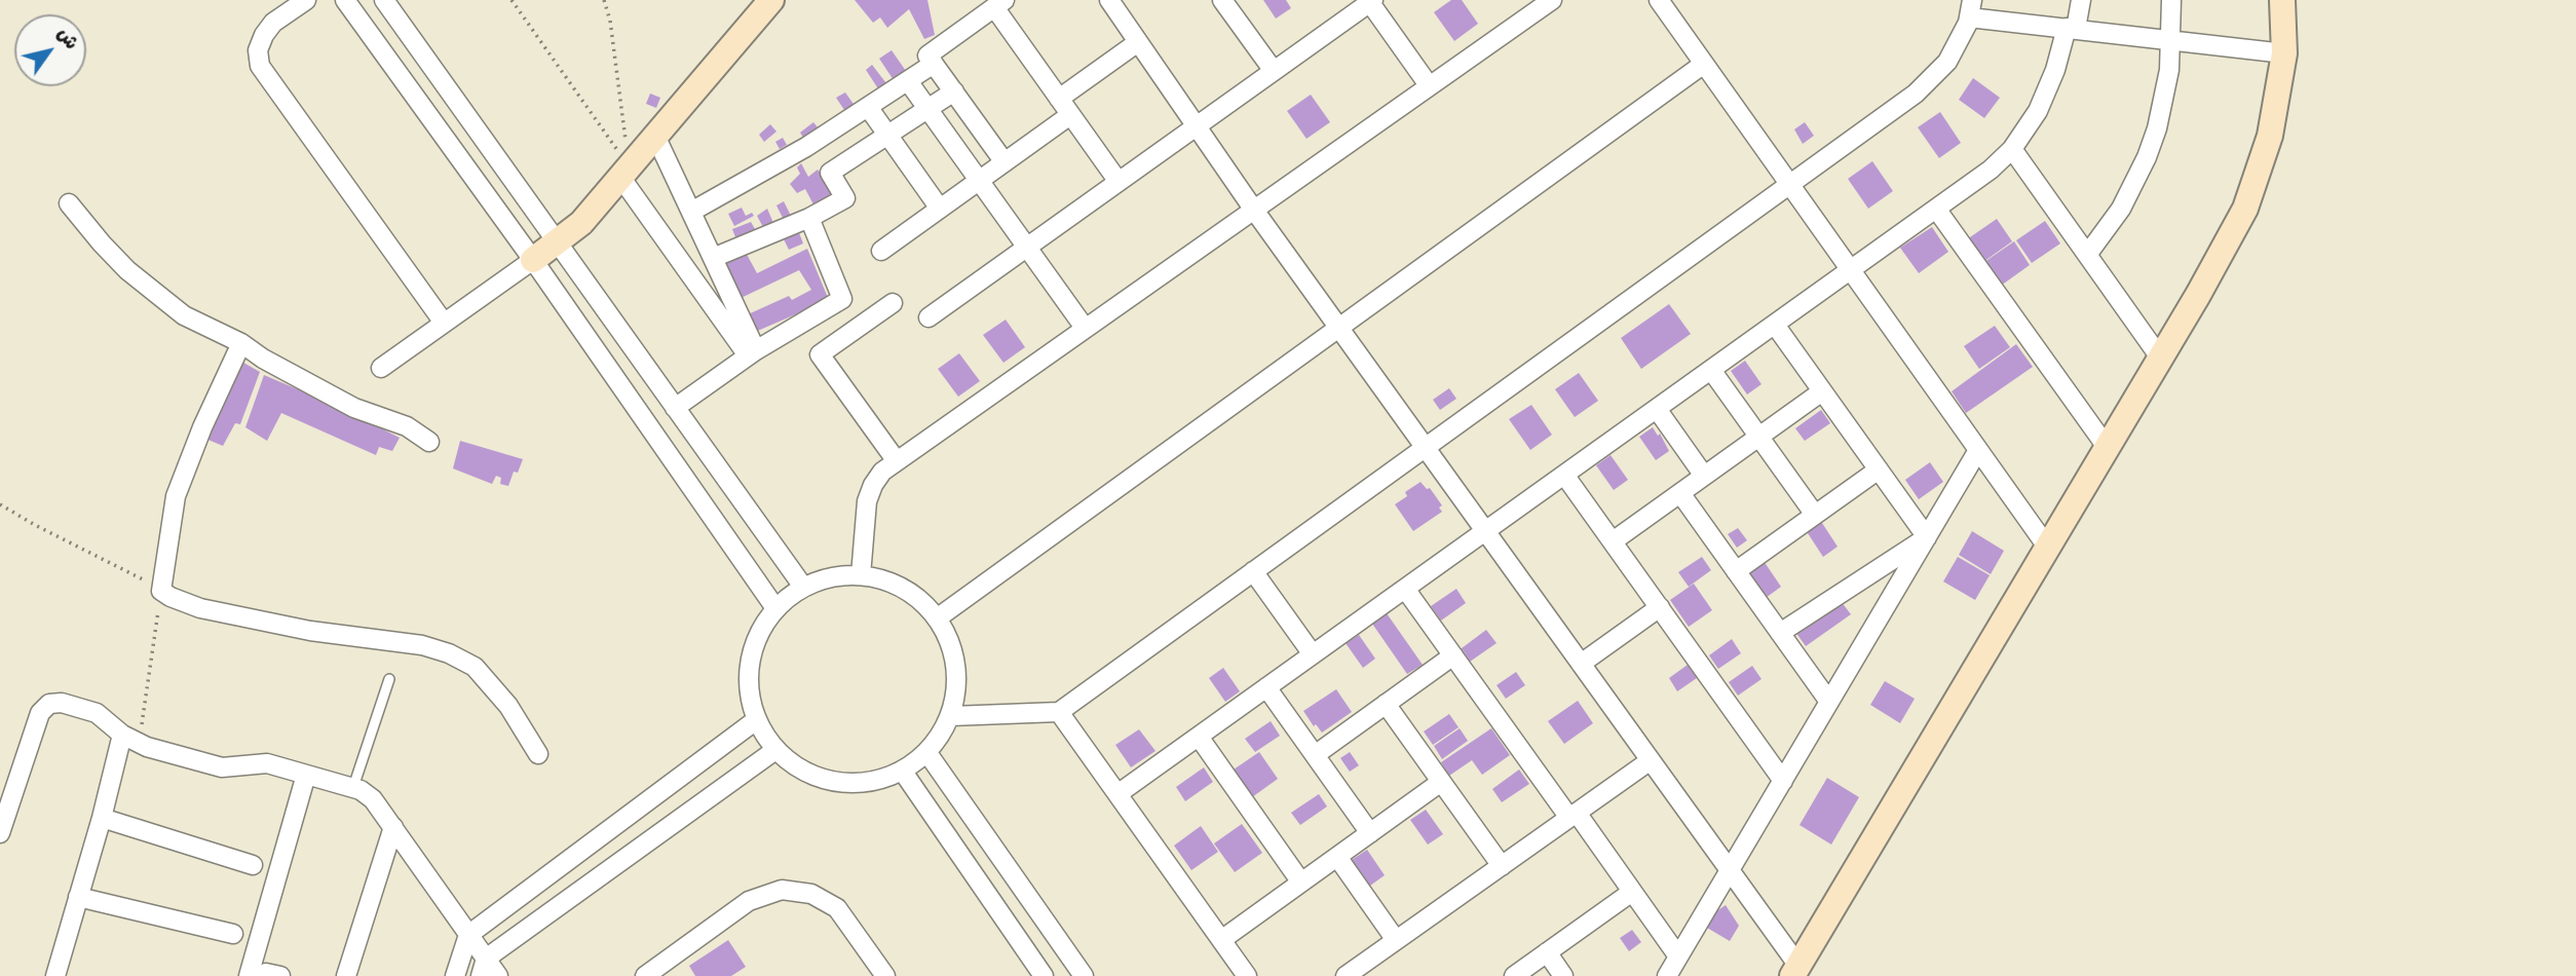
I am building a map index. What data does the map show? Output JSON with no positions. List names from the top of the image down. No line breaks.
{"north":"top right"}
